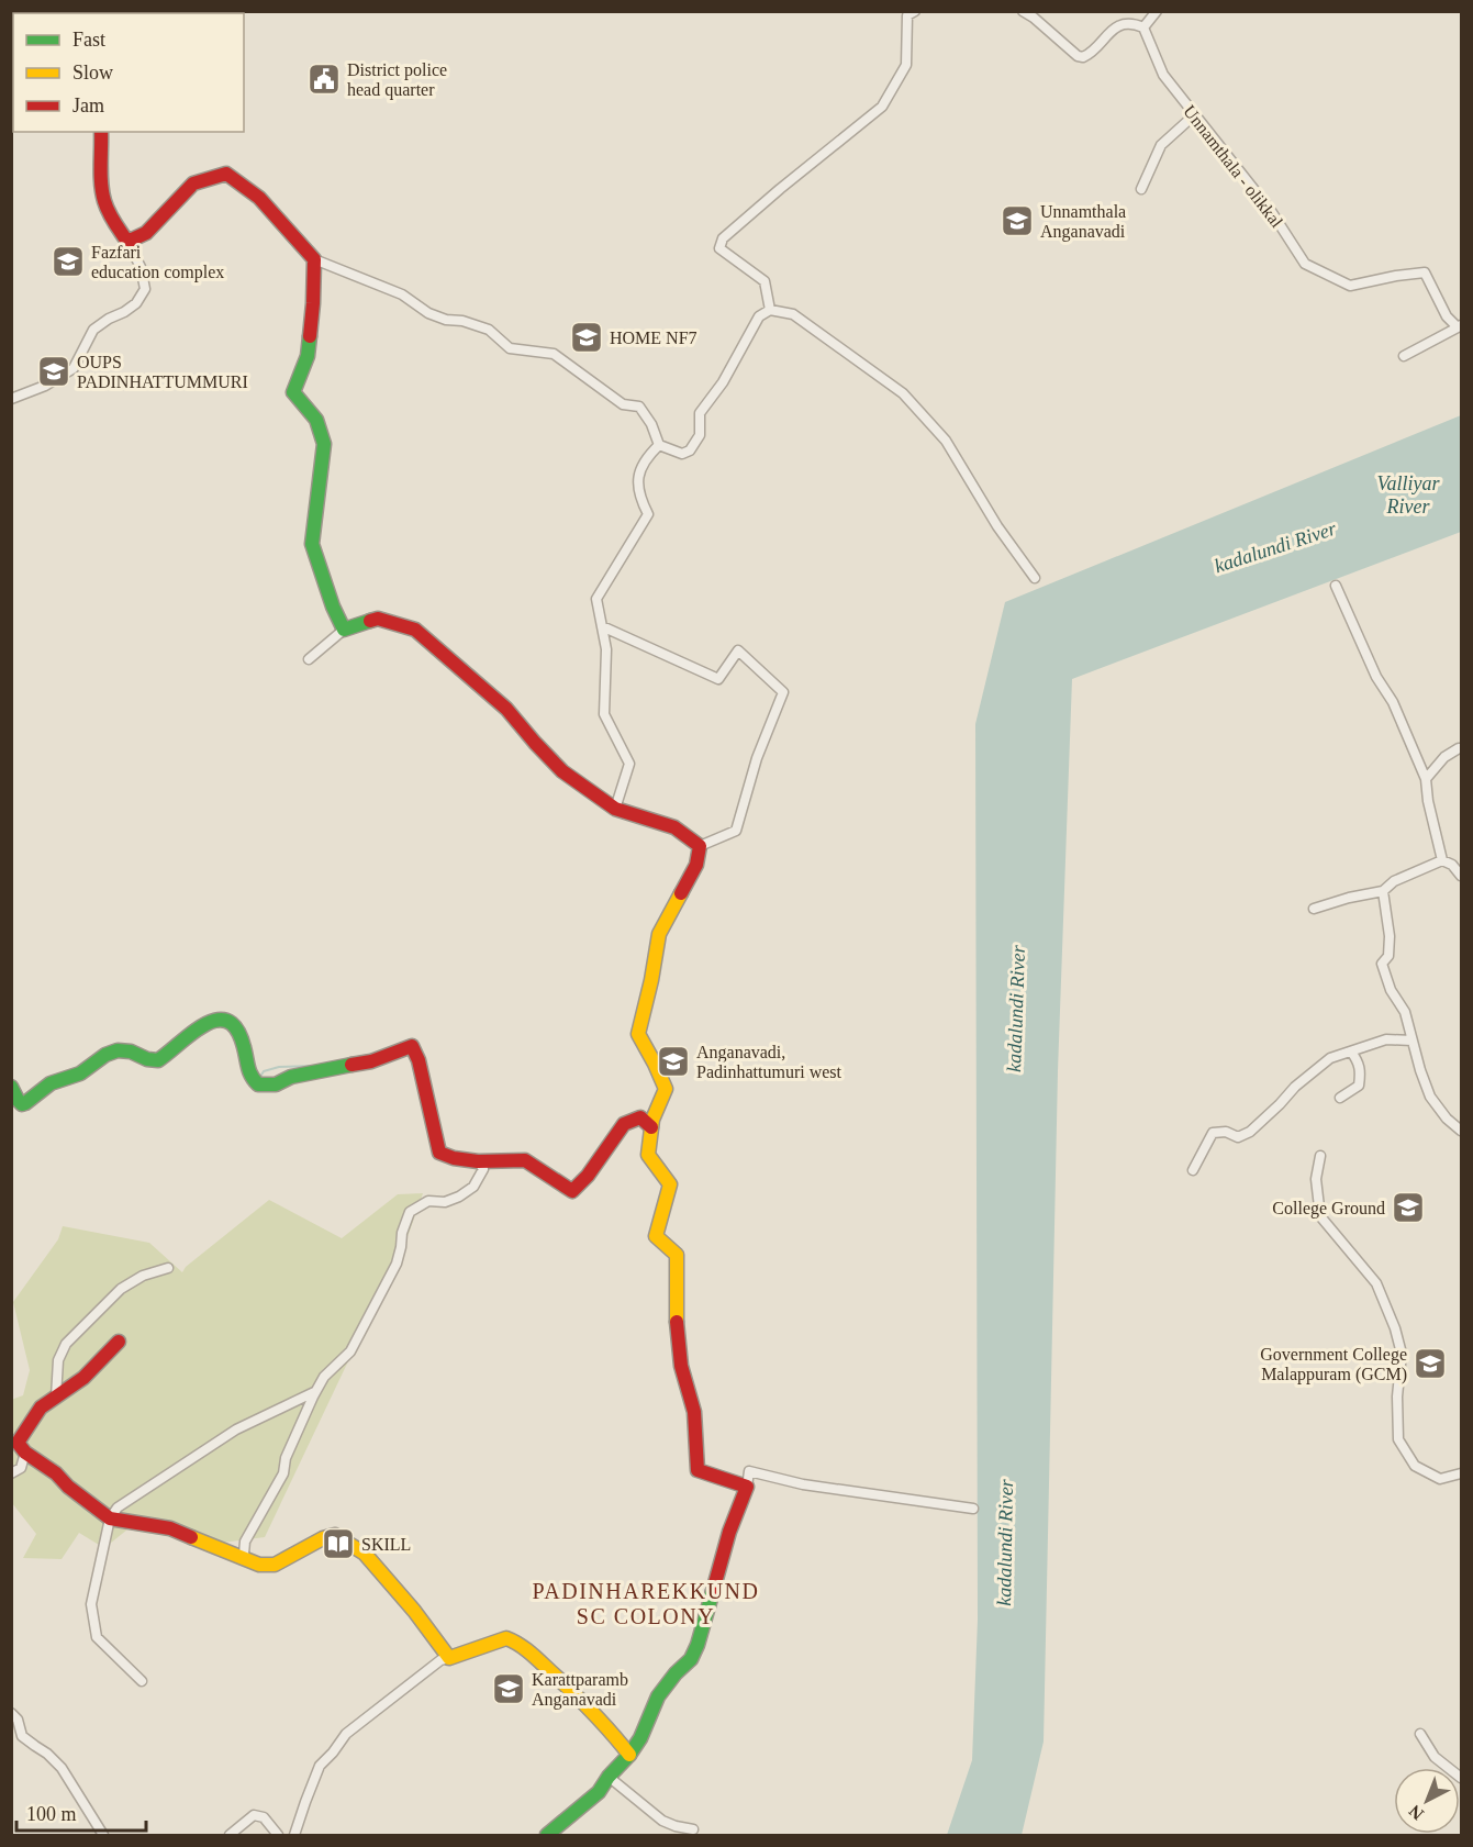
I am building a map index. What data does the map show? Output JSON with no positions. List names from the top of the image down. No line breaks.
{"streets":{"street":["Unnamthala - olikkal"]},"districts":["PADINHAREKKUND SC COLONY"],"water":["Valliyar River","kadalundi River"],"places":{"public building":["District police head quarter"],"school or university":["Unnamthala Anganavadi","Fazfari education complex","HOME NF7","OUPS PADINHATTUMMURI","Anganavadi, Padinhattumuri west","College Ground","Government College Malappuram (GCM)","Karattparamb Anganavadi"],"library":["SKILL"]},"legend":["Fast","Slow","Jam"],"scale_bar":"100 m","north":"bottom left"}
